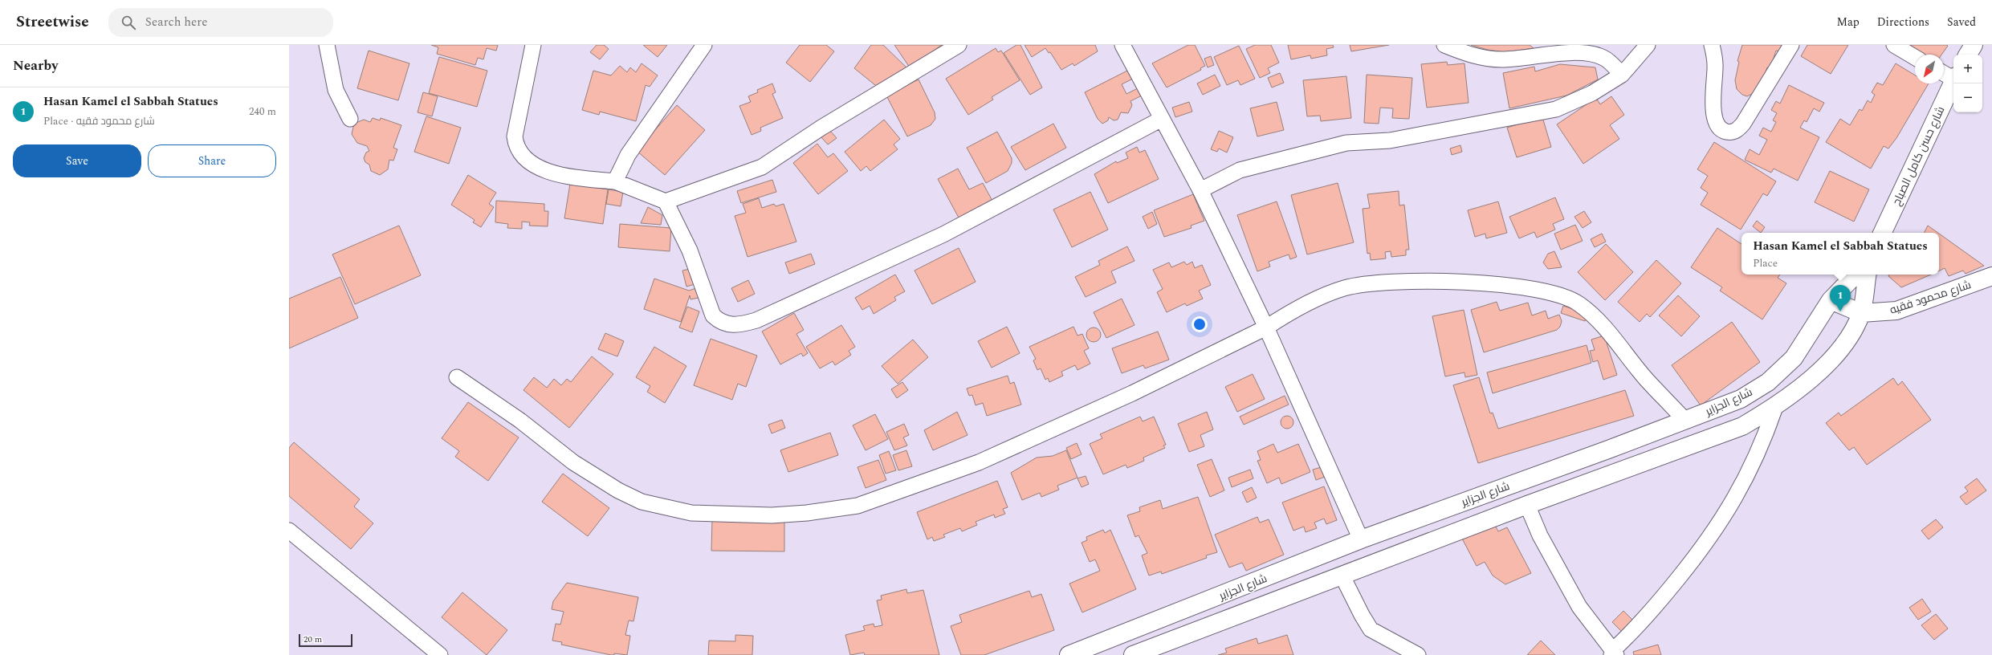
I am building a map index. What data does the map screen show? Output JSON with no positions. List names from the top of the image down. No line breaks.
{"streets":{"main road":["شارع حسن كامل الصباح","شارع محمود فقيه","شارع الجزاير"]},"crossings":[["شارع محمود فقيه","شارع الجزاير"]],"scale_bar":"20 m","north":"bottom left","page":{"header":"Streetwise","search":"Search here","nav":["Map","Directions","Saved"],"heading":"Nearby","map_buttons":["+","−"],"list":[{"mark":"1","name":"Hasan Kamel el Sabbah Statues","note":"Place · شارع محمود فقيه","value":"240 m"}],"buttons":["Save","Share"],"popup":["Hasan Kamel el Sabbah Statues","Place"],"pins":"1","scale":"20 m"}}
